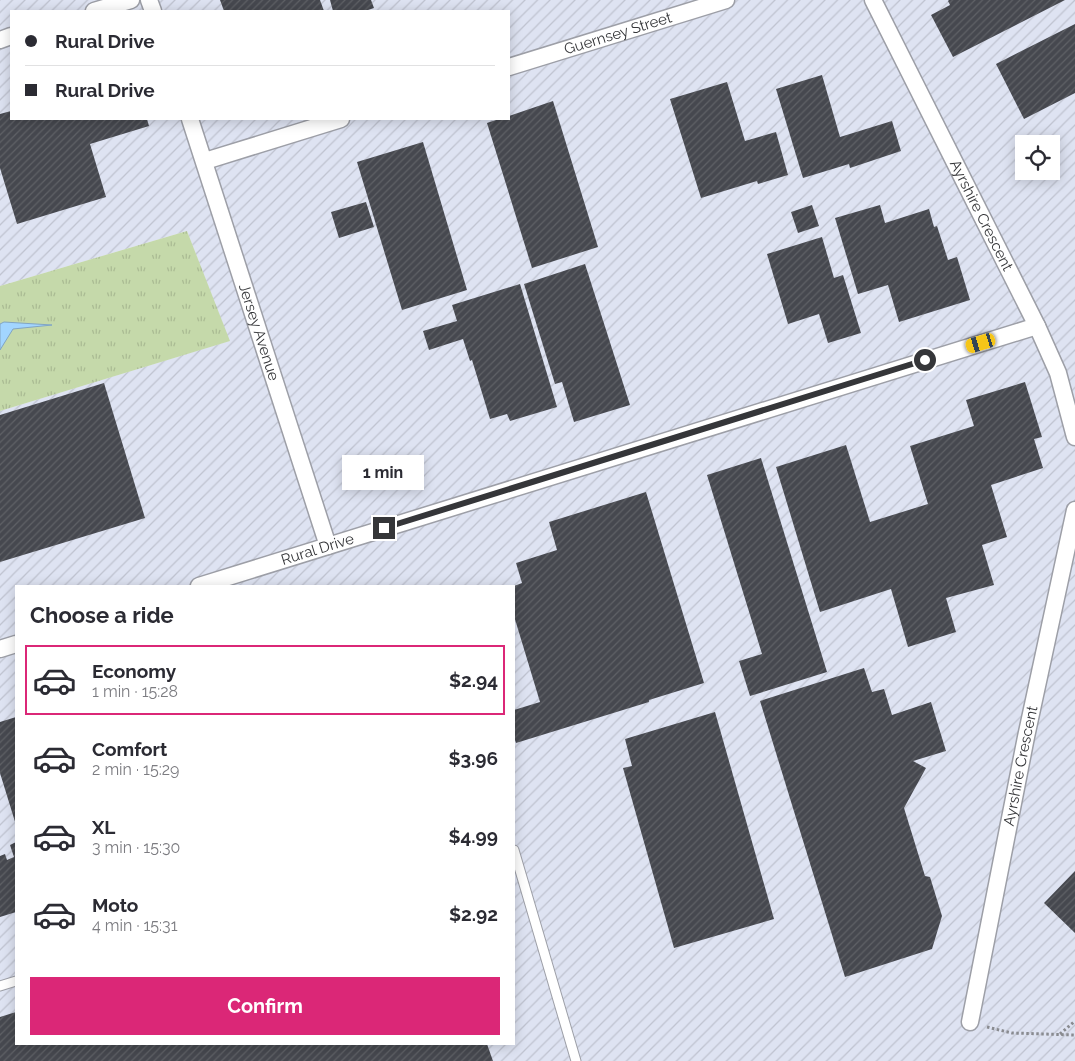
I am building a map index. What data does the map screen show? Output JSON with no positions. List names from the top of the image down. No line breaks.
{"streets":{"street":["Guernsey Street","Ayrshire Crescent","Jersey Avenue","Rural Drive"]},"crossings":[["Ayrshire Crescent","Rural Drive"],["Jersey Avenue","Rural Drive"]],"page":{"banner":["Rural Drive","Rural Drive"],"bubble":"1 min","heading":"Choose a ride","list":[{"name":"Economy","note":"1 min · 15:28","value":"$2.94"},{"name":"Comfort","note":"2 min · 15:29","value":"$3.96"},{"name":"XL","note":"3 min · 15:30","value":"$4.99"},{"name":"Moto","note":"4 min · 15:31","value":"$2.92"}],"buttons":"Confirm"}}
